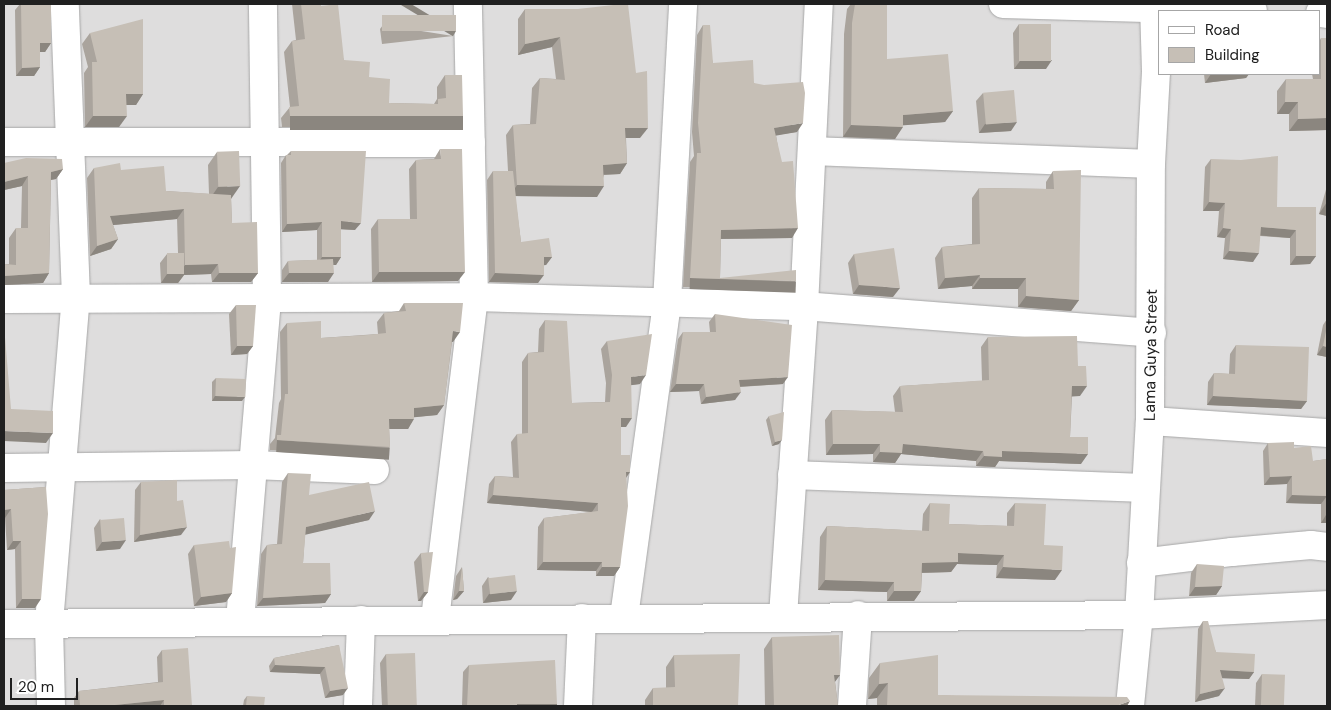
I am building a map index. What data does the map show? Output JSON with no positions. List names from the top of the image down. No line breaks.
{"streets":{"street":["Lama Guya Street"]},"legend":["Road","Building"],"scale_bar":"20 m"}
